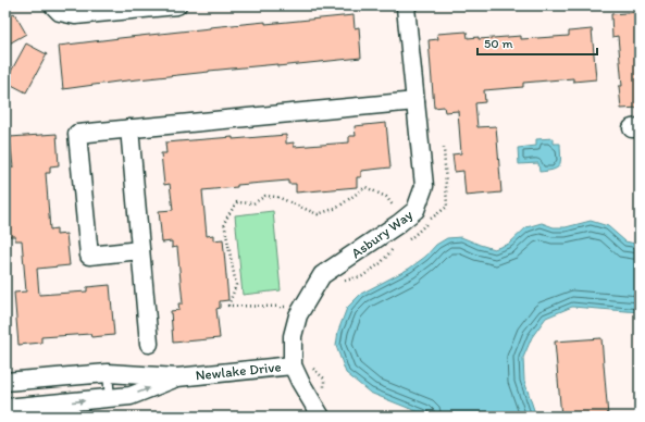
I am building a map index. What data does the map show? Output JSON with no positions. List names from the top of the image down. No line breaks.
{"streets":{"street":["Asbury Way","Newlake Drive"]},"crossings":[["Asbury Way","Newlake Drive"]],"scale_bar":"50 m"}
